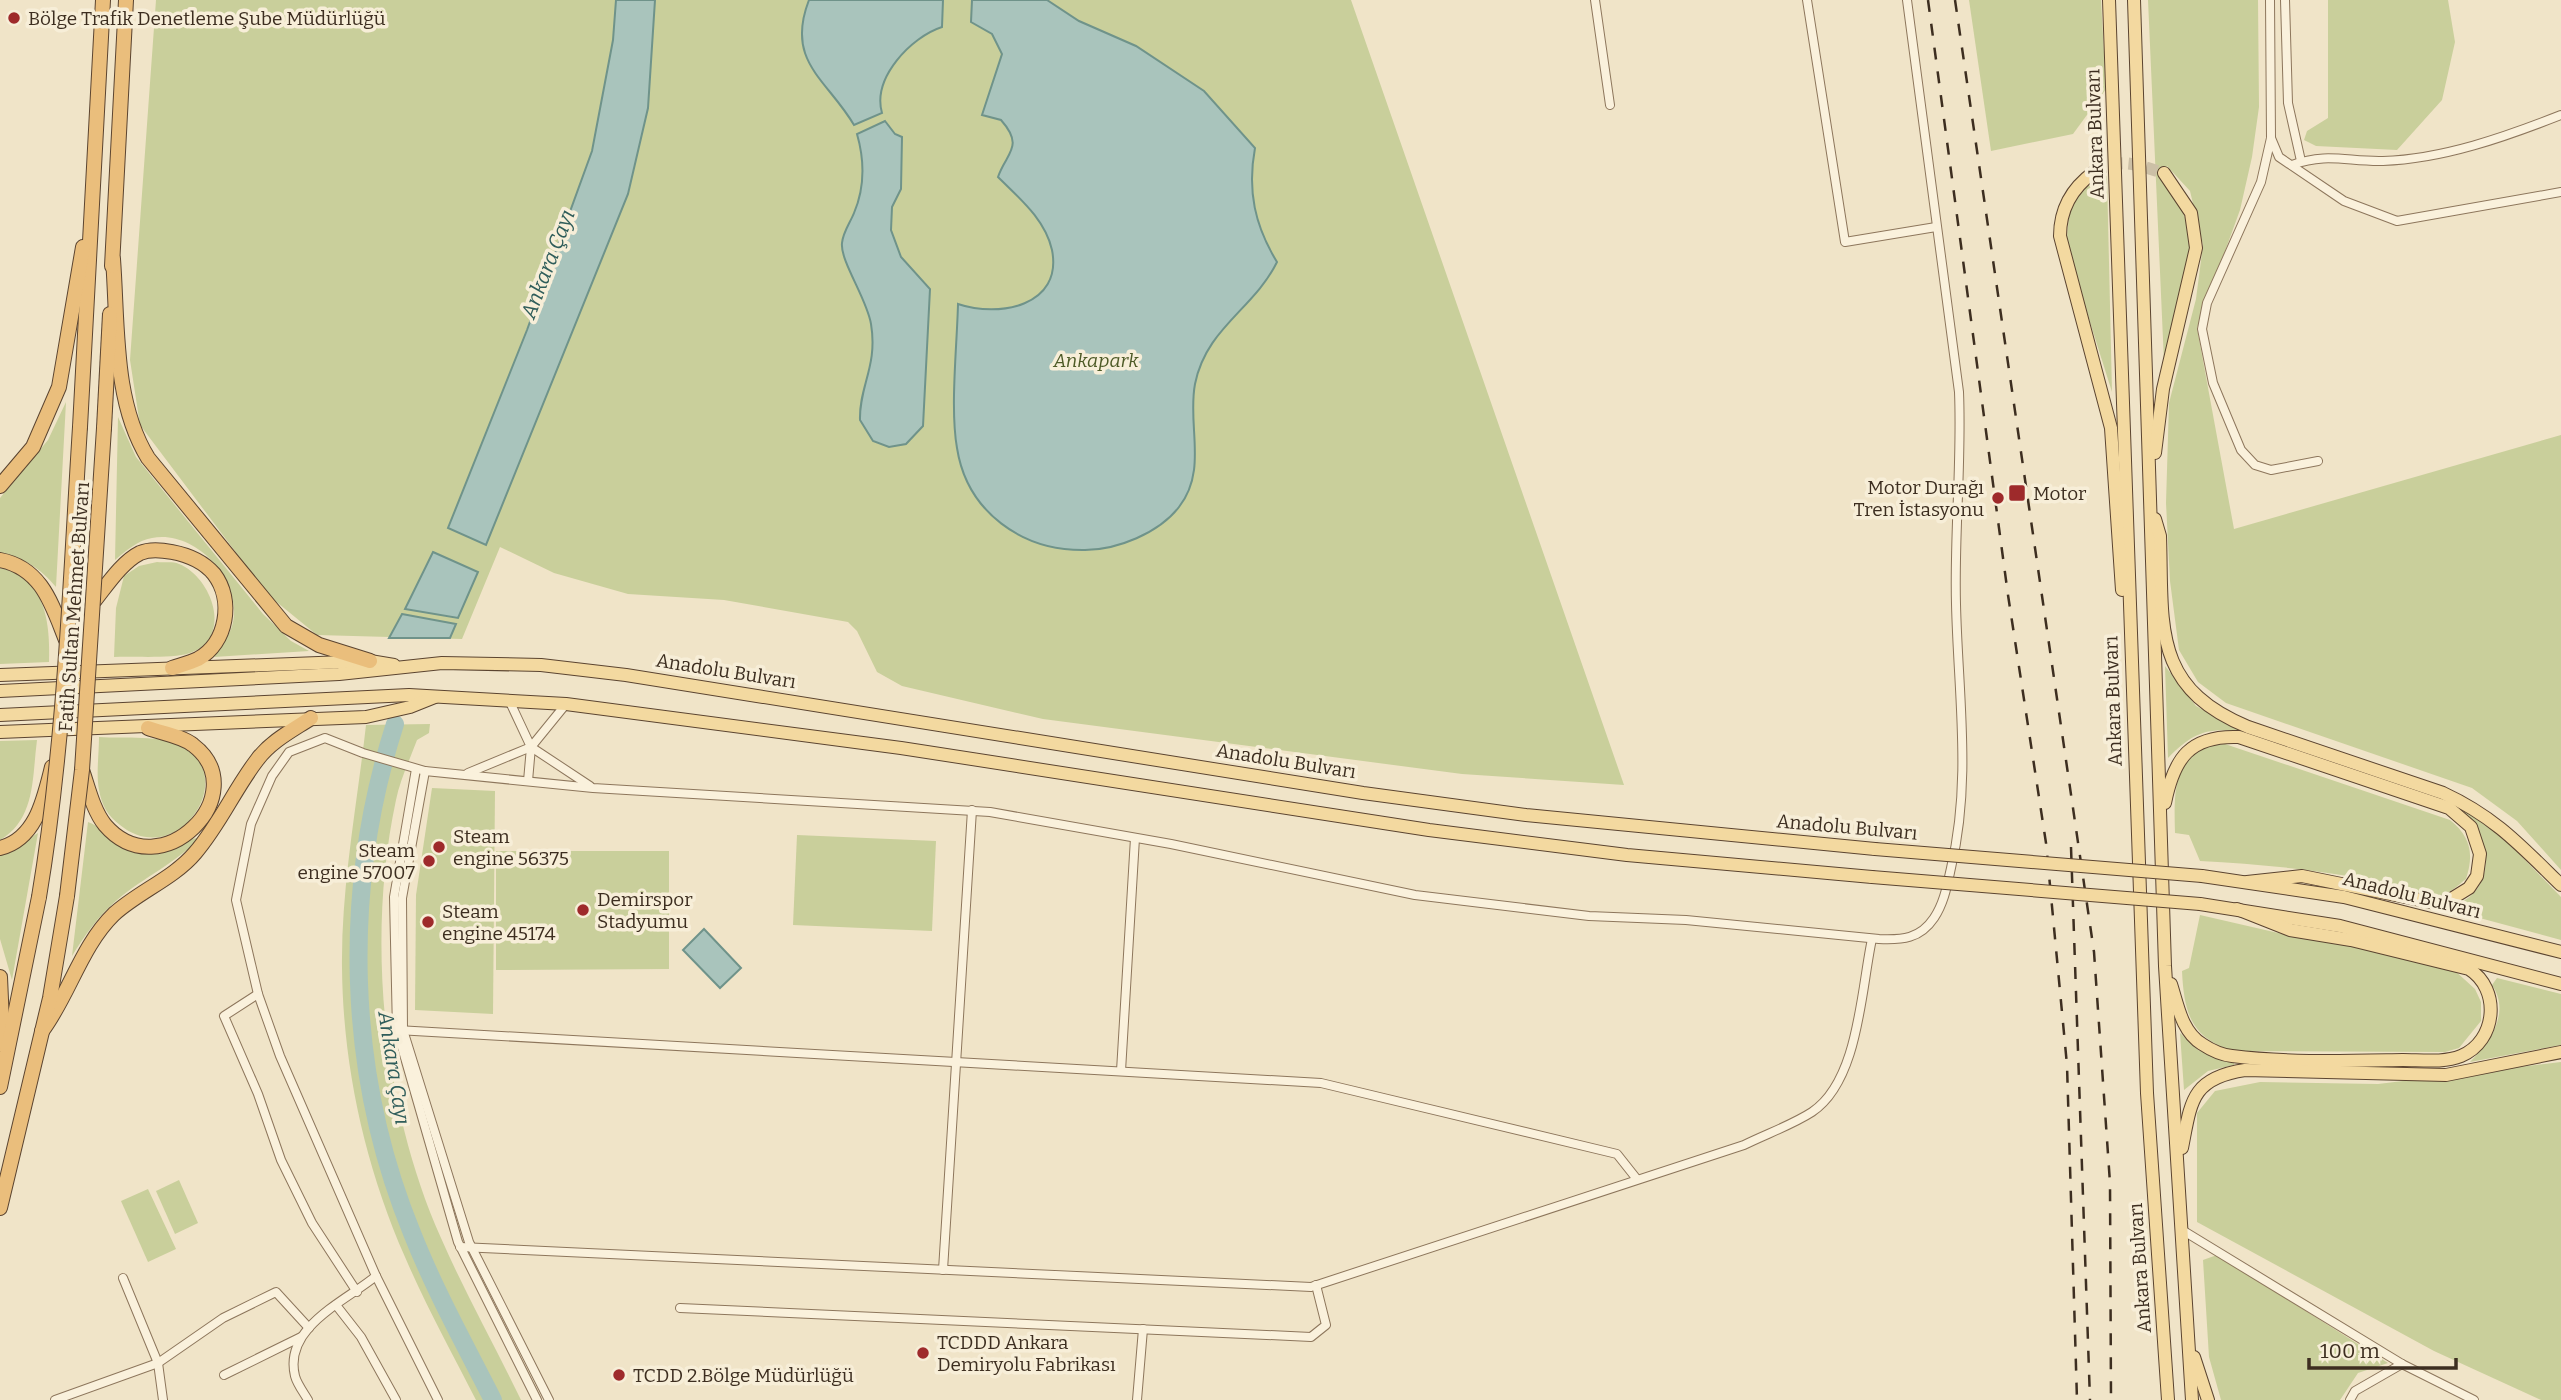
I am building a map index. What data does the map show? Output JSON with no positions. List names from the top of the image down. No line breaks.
{"streets":{"highway":["Fatih Sultan Mehmet Bulvarı"],"main road":["Ankara Bulvarı","Anadolu Bulvarı"]},"water":["Ankara Çayı"],"parks":["Ankapark"],"places":{"other":["Bölge Trafik Denetleme Şube Müdürlüğü","Motor Durağı Tren İstasyonu","Steam engine 56375","Steam engine 57007","Demirspor Stadyumu","Steam engine 45174","TCDDD Ankara Demiryolu Fabrikası","TCDD 2.Bölge Müdürlüğü"],"transit":["Motor"]},"scale_bar":"100 m"}
